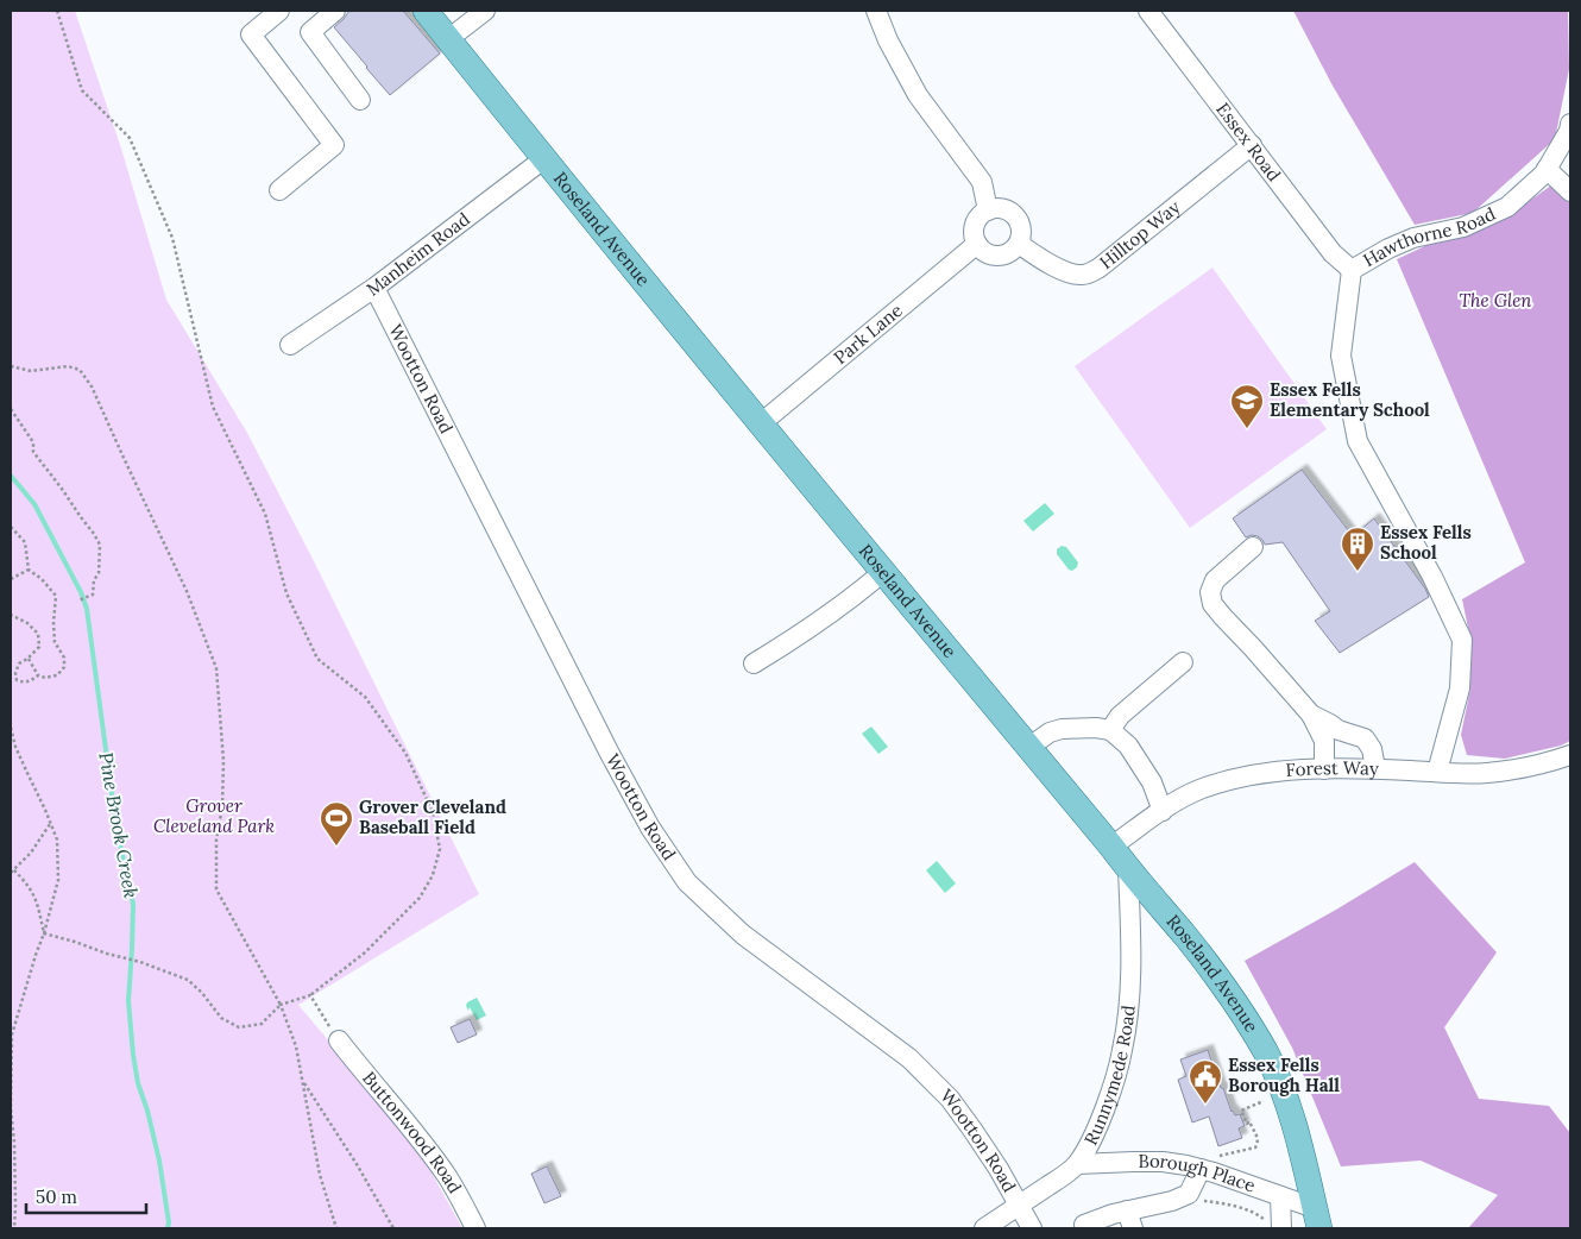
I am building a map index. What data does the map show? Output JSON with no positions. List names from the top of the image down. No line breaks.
{"streets":{"main road":["Roseland Avenue"],"street":["Essex Road","Hilltop Way","Hawthorne Road","Manheim Road","Park Lane","Wootton Road","Forest Way","Runnymede Road","Buttonwood Road","Borough Place"]},"crossings":[["Essex Road","Hilltop Way"],["Essex Road","Hawthorne Road"],["Roseland Avenue","Manheim Road"],["Roseland Avenue","Park Lane"],["Roseland Avenue","Forest Way"],["Roseland Avenue","Runnymede Road"],["Roseland Avenue","Borough Place"],["Hilltop Way","Park Lane"],["Hawthorne Road","Forest Way"],["Manheim Road","Wootton Road"],["Wootton Road","Runnymede Road"],["Runnymede Road","Borough Place"]],"water":["Pine Brook Creek"],"parks":["The Glen","Grover Cleveland Park"],"places":{"school or university":["Essex Fells Elementary School"],"building":["Essex Fells School"],"sports":["Grover Cleveland Baseball Field"],"public building":["Essex Fells Borough Hall"]},"scale_bar":"50 m"}
